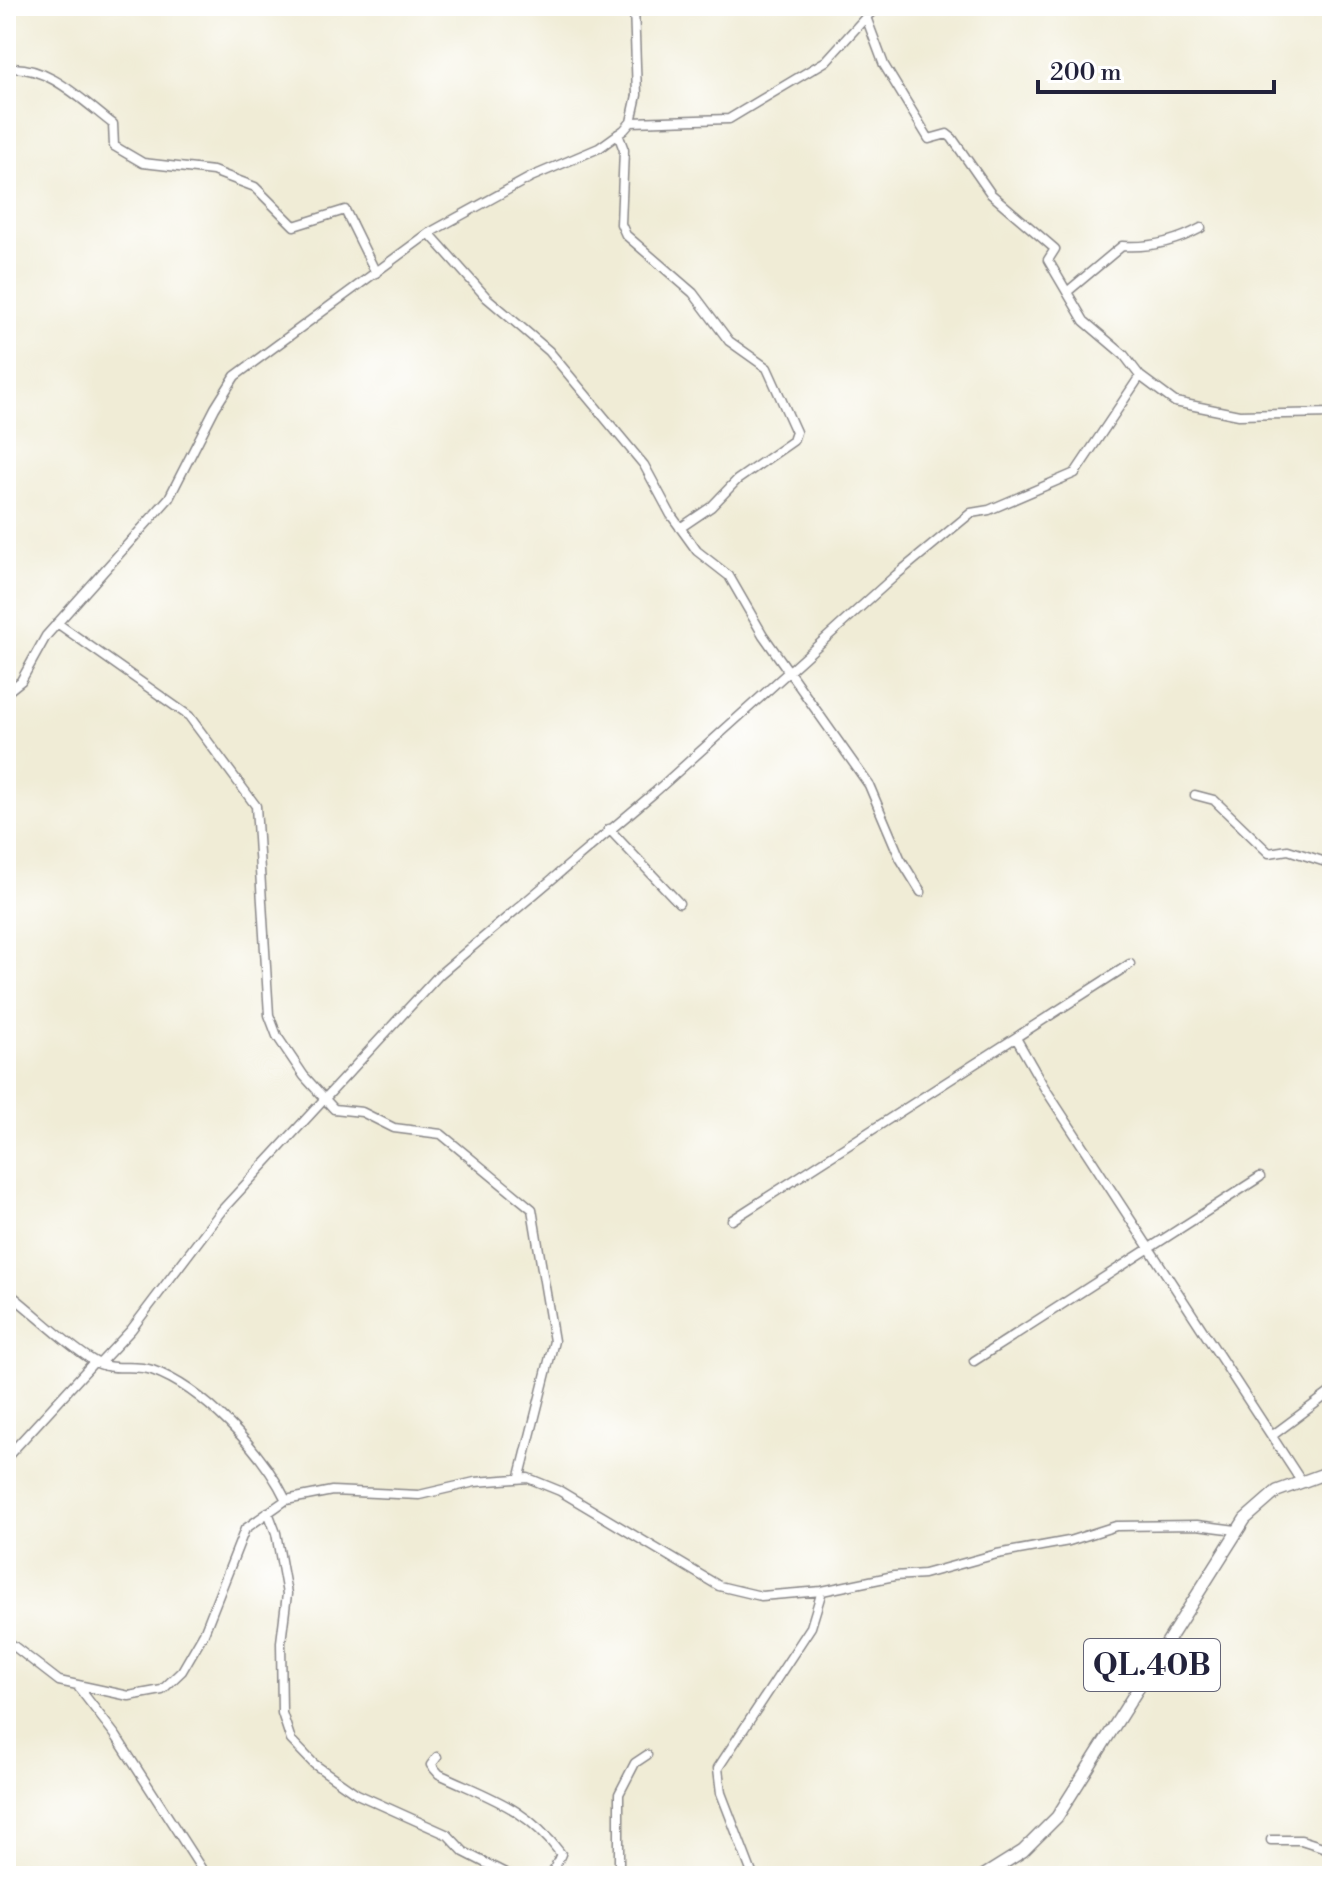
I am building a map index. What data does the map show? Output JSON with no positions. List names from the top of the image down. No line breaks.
{"streets":{"highway":["QL.40B"]},"scale_bar":"200 m"}
